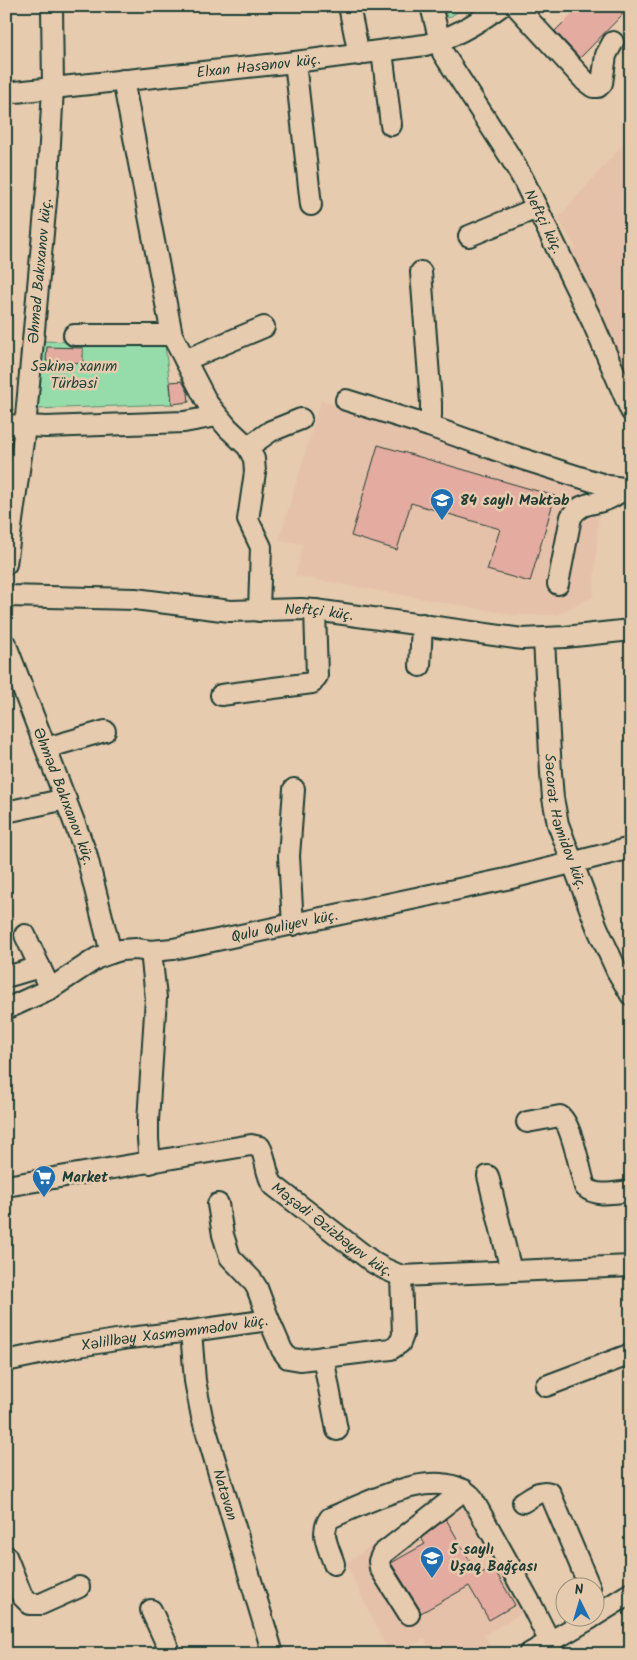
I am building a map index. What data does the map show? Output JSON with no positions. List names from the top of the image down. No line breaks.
{"streets":{"street":["Elxan Həsənov küç.","Neftçi küç.","Əhməd Bakıxanov küç.","Səcarət Həmidov küç.","Qulu Quliyev küç.","Məşədi Əzizbəyov küç.","Xəlillbəy Xasməmmədov küç.","Natəvan"]},"crossings":[["Elxan Həsənov küç.","Neftçi küç."],["Elxan Həsənov küç.","Əhməd Bakıxanov küç."],["Neftçi küç.","Səcarət Həmidov küç."],["Əhməd Bakıxanov küç.","Qulu Quliyev küç."],["Səcarət Həmidov küç.","Qulu Quliyev küç."],["Məşədi Əzizbəyov küç.","Xəlillbəy Xasməmmədov küç."],["Xəlillbəy Xasməmmədov küç.","Natəvan"]],"parks":["Səkinə xanım Türbəsi"],"places":{"school or university":["84 saylı Məktəb","5 saylı Uşaq Bağçası"],"supermarket":["Market"]},"north":"top"}
